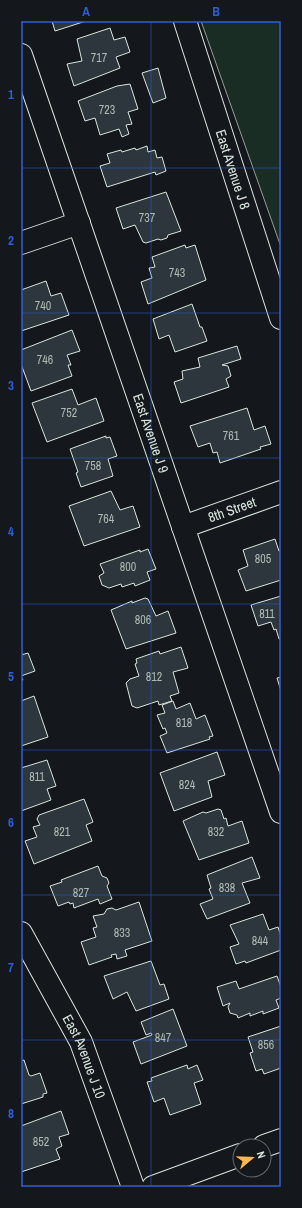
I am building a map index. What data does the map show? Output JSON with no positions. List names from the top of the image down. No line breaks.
{"streets":{"street":["East Avenue J 8","East Avenue J 9","8th Street","East Avenue J 10"]},"crossings":[["East Avenue J 9","8th Street"]],"house_numbers":["717","723","737","743","740","746","752","761","758","764","805","800","811","806","812","818","811","824","821","832","838","827","833","844","847","856","852"],"north":"right","grid":{"columns":["A","B"],"rows":["1","2","3","4","5","6","7","8"]}}
